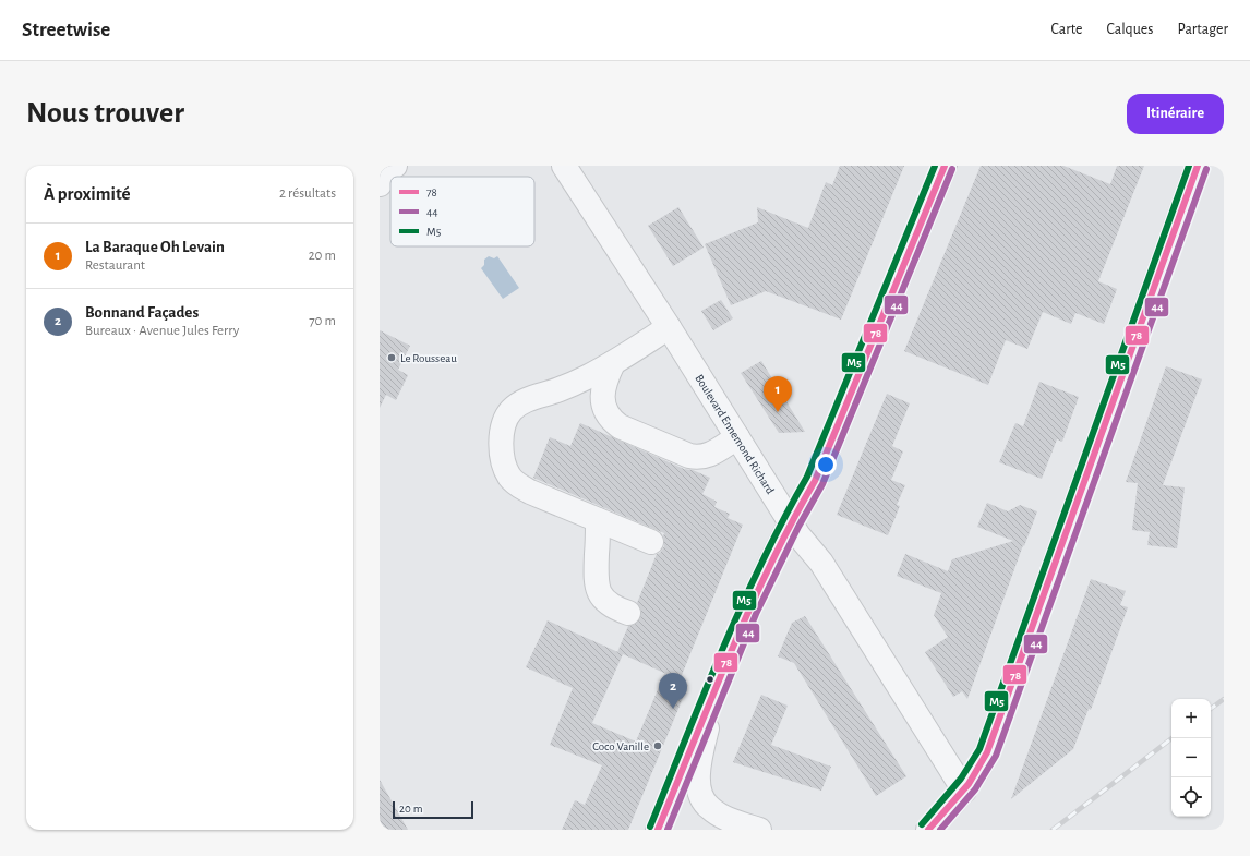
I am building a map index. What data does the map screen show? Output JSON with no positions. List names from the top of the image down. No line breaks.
{"streets":{"street":["Boulevard Ennemond Richard"]},"places":["Le Rousseau","Coco Vanille"],"lines":["transit line 78","transit line M5","transit line 44"],"legend":["78","44","M5"],"scale_bar":"20 m","page":{"header":"Streetwise","nav":["Carte","Calques","Partager"],"buttons":"Itinéraire","title":"Nous trouver","heading":["À proximité","2 résultats"],"list":[{"mark":"1","name":"La Baraque Oh Levain","note":"Restaurant","value":"20 m"},{"mark":"2","name":"Bonnand Façades","note":"Bureaux · Avenue Jules Ferry","value":"70 m"}],"pins":["1","2"],"map_buttons":["+","−"],"scale":"20 m"}}
